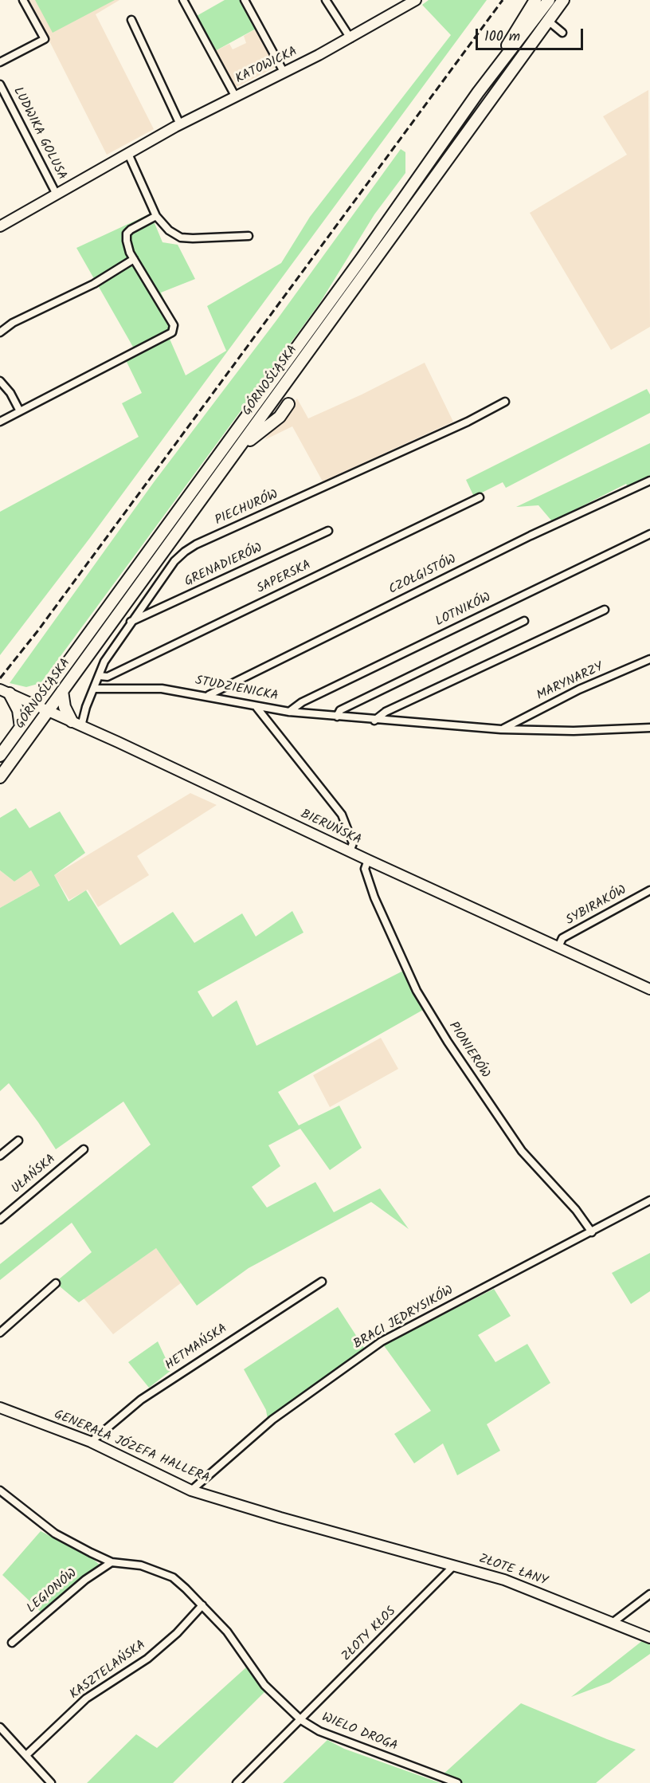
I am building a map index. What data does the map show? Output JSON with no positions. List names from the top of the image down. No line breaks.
{"streets":{"main road":["GÓRNOŚLĄSKA"],"street":["KATOWICKA","LUDWIKA GOLUSA","PIECHURÓW","GRENADIERÓW","CZOŁGISTÓW","SAPERSKA","LOTNIKÓW","MARYNARZY","STUDZIENICKA","BIERUŃSKA","SYBIRAKÓW","PIONIERÓW","UŁAŃSKA","BRACI JĘDRYSIKÓW","HETMAŃSKA","GENERAŁA JÓZEFA HALLERA","ZŁOTE ŁANY","LEGIONÓW","ZŁOTY KŁOS","KASZTELAŃSKA","WIELO DROGA"]},"crossings":[["KATOWICKA","LUDWIKA GOLUSA"],["GÓRNOŚLĄSKA","BIERUŃSKA"],["PIECHURÓW","GRENADIERÓW"],["PIECHURÓW","SAPERSKA"],["PIECHURÓW","STUDZIENICKA"],["PIECHURÓW","BIERUŃSKA"],["CZOŁGISTÓW","STUDZIENICKA"],["LOTNIKÓW","STUDZIENICKA"],["MARYNARZY","STUDZIENICKA"],["BIERUŃSKA","SYBIRAKÓW"],["BIERUŃSKA","PIONIERÓW"],["PIONIERÓW","BRACI JĘDRYSIKÓW"],["BRACI JĘDRYSIKÓW","GENERAŁA JÓZEFA HALLERA"],["HETMAŃSKA","GENERAŁA JÓZEFA HALLERA"],["GENERAŁA JÓZEFA HALLERA","ZŁOTE ŁANY"],["ZŁOTE ŁANY","ZŁOTY KŁOS"],["LEGIONÓW","WIELO DROGA"],["ZŁOTY KŁOS","WIELO DROGA"],["KASZTELAŃSKA","WIELO DROGA"]],"scale_bar":"100 m"}
